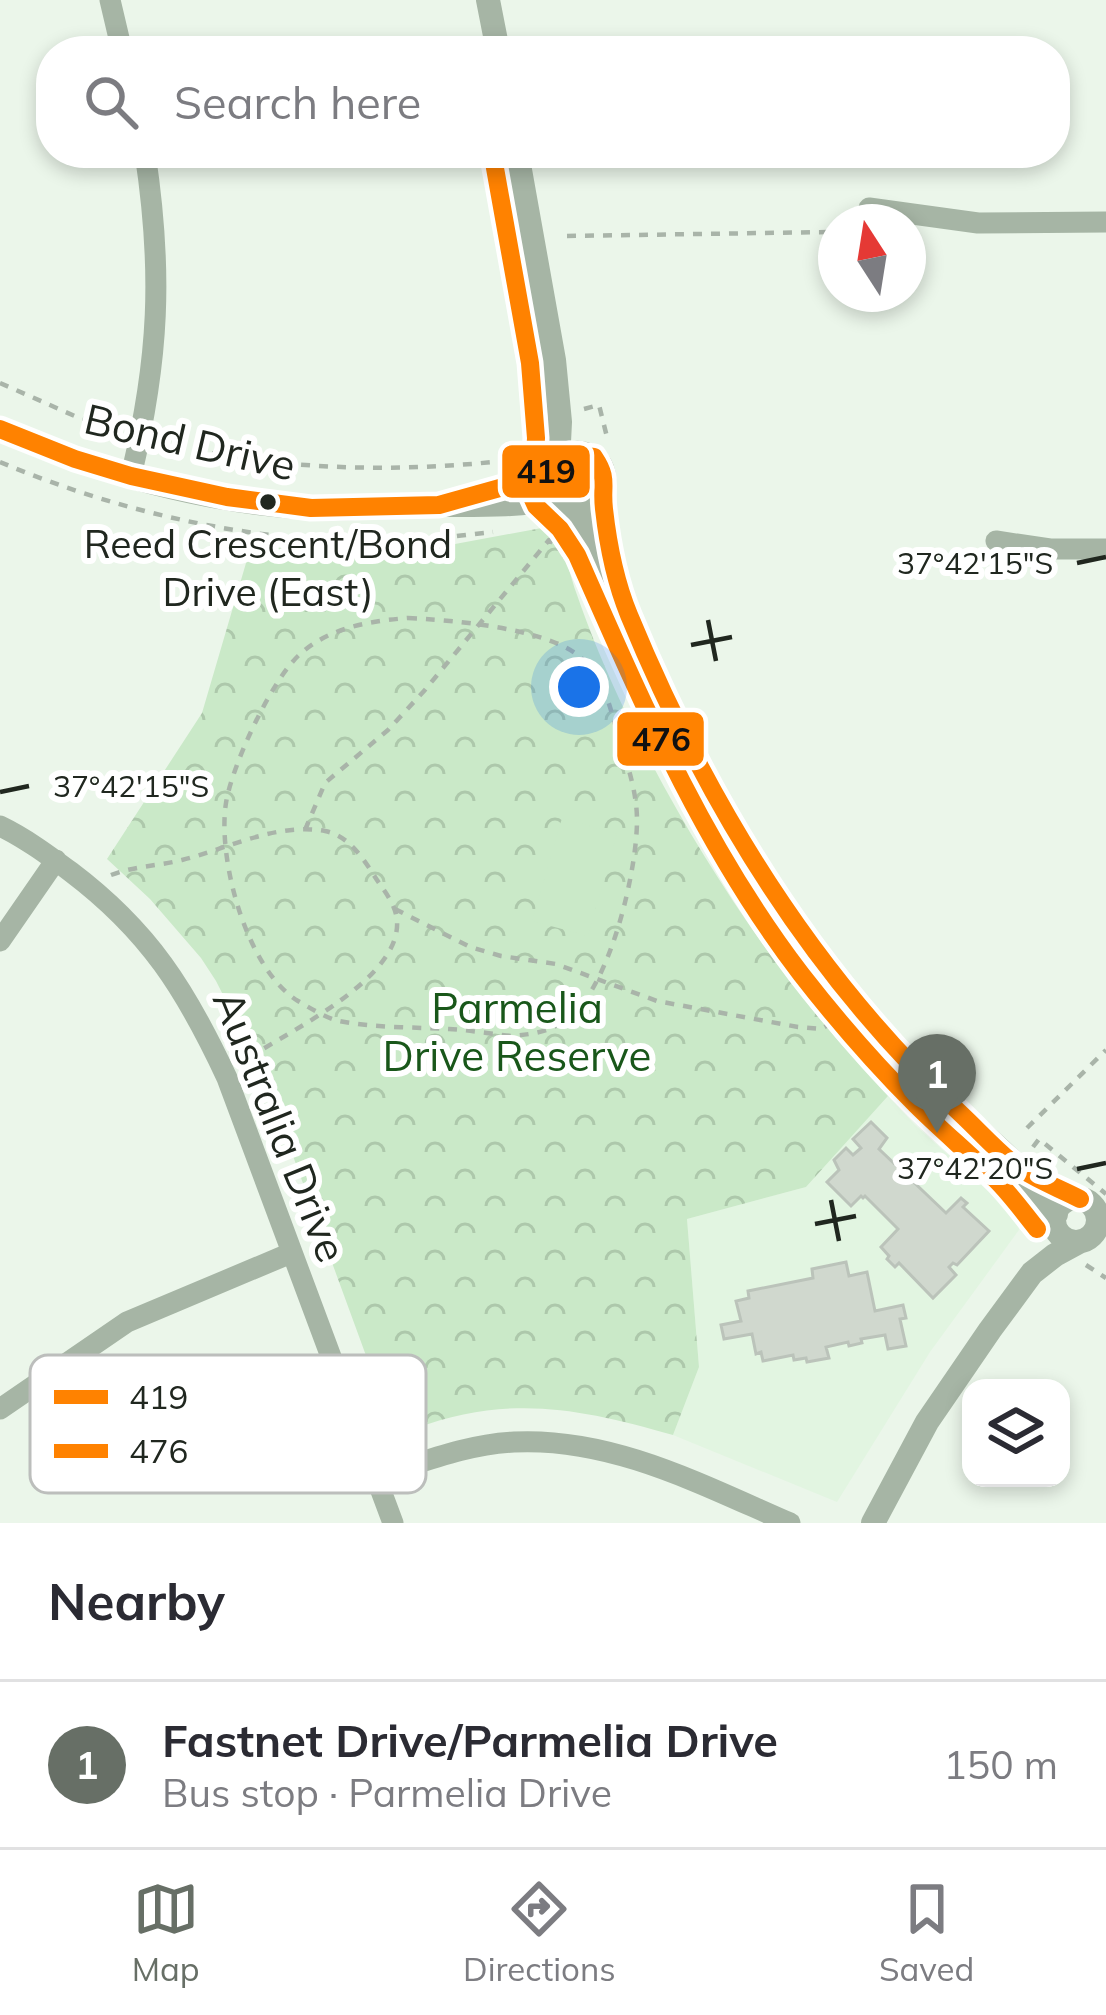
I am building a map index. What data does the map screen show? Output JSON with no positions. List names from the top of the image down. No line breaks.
{"streets":{"street":["Bond Drive","Australia Drive"]},"parks":["Parmelia Drive Reserve"],"places":["Reed Crescent/Bond Drive (East)"],"lines":["transit line 476","transit line 419"],"legend":["419","476"],"north":"top","page":{"search":"Search here","pins":"1","heading":"Nearby","list":[{"mark":"1","name":"Fastnet Drive/Parmelia Drive","note":"Bus stop · Parmelia Drive","value":"150 m"}],"nav":["Map","Directions","Saved"]},"coordinates":["37°42'15\"S","37°42'20\"S"]}
